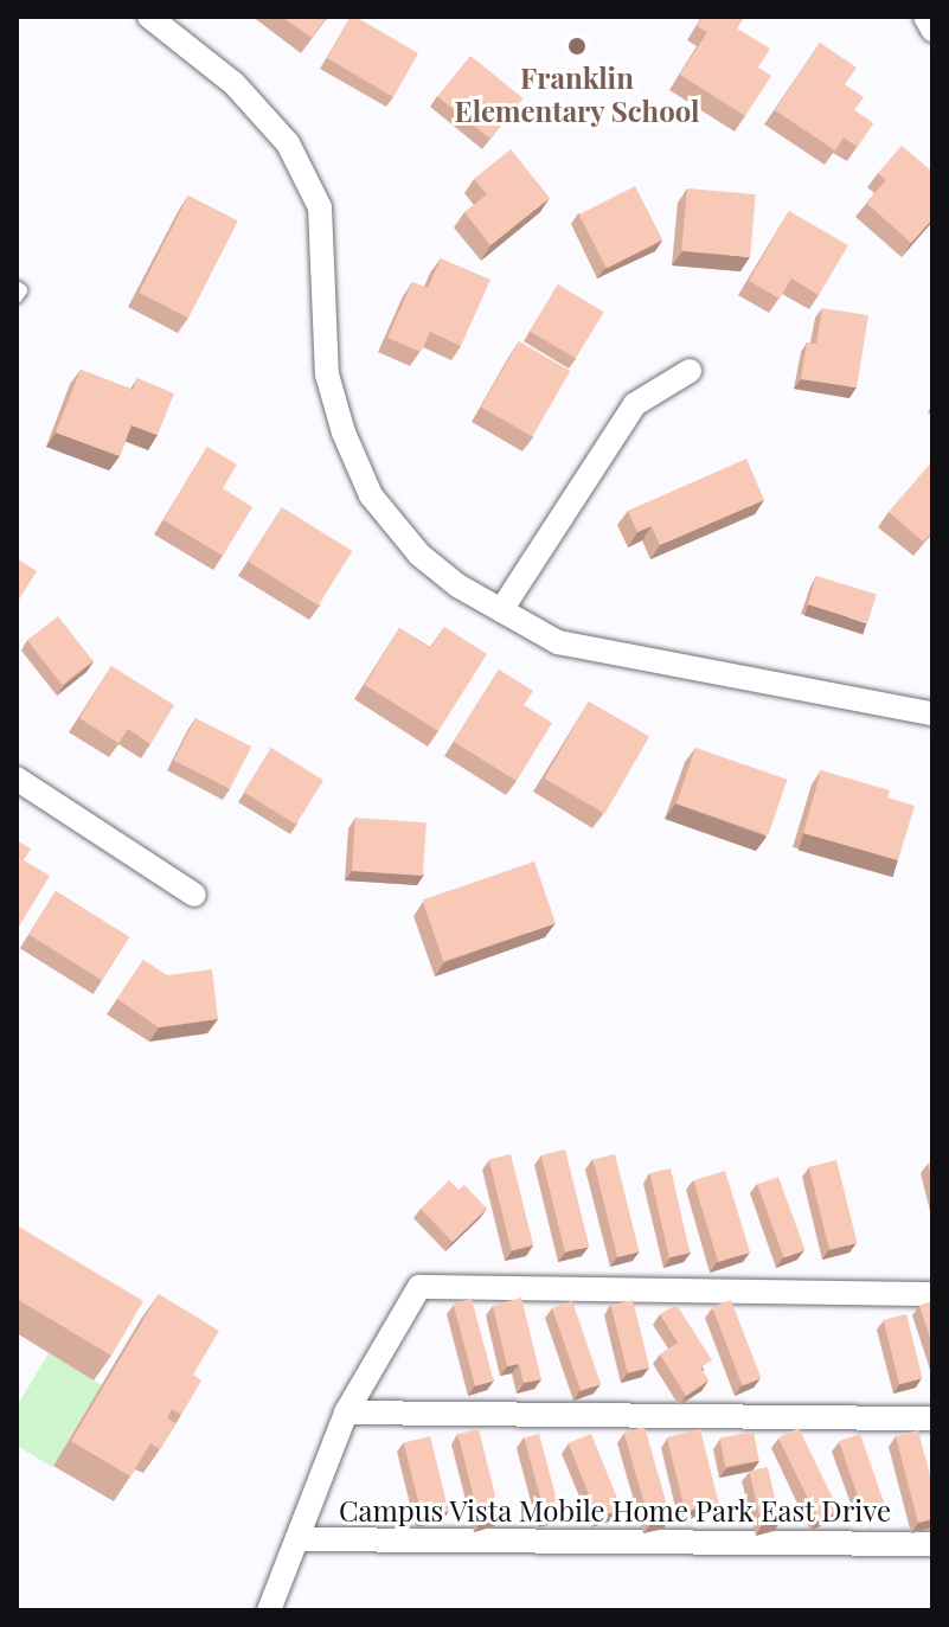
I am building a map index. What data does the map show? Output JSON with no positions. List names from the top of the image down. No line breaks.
{"streets":{"street":["Campus Vista Mobile Home Park East Drive"]},"places":["Franklin Elementary School"]}
